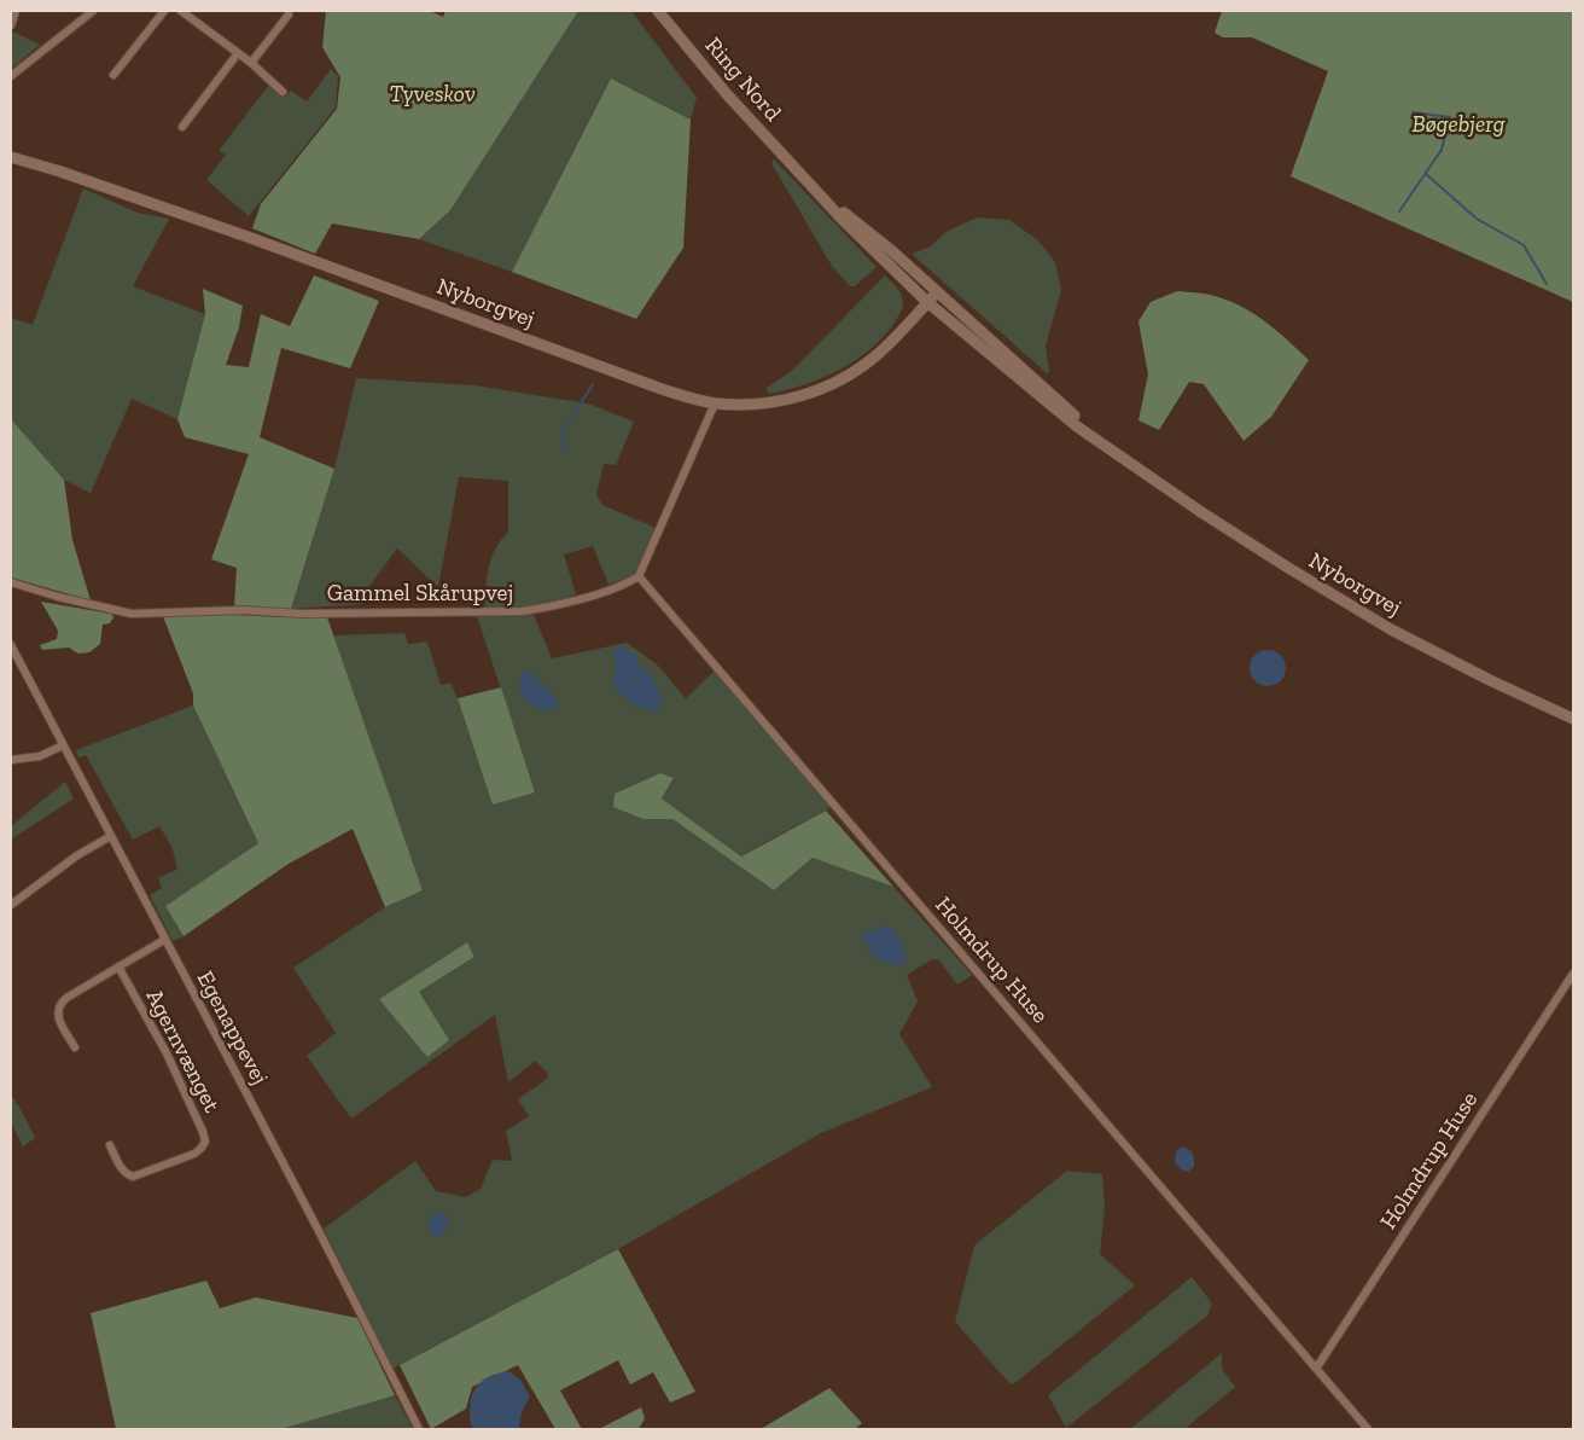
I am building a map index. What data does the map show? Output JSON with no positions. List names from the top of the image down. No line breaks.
{"streets":{"main road":["Ring Nord","Nyborgvej"],"street":["Gammel Skårupvej","Holmdrup Huse","Egenappevej","Agernvænget"]},"crossings":[["Ring Nord","Nyborgvej"],["Gammel Skårupvej","Holmdrup Huse"]],"parks":["Tyveskov","Bøgebjerg"]}
